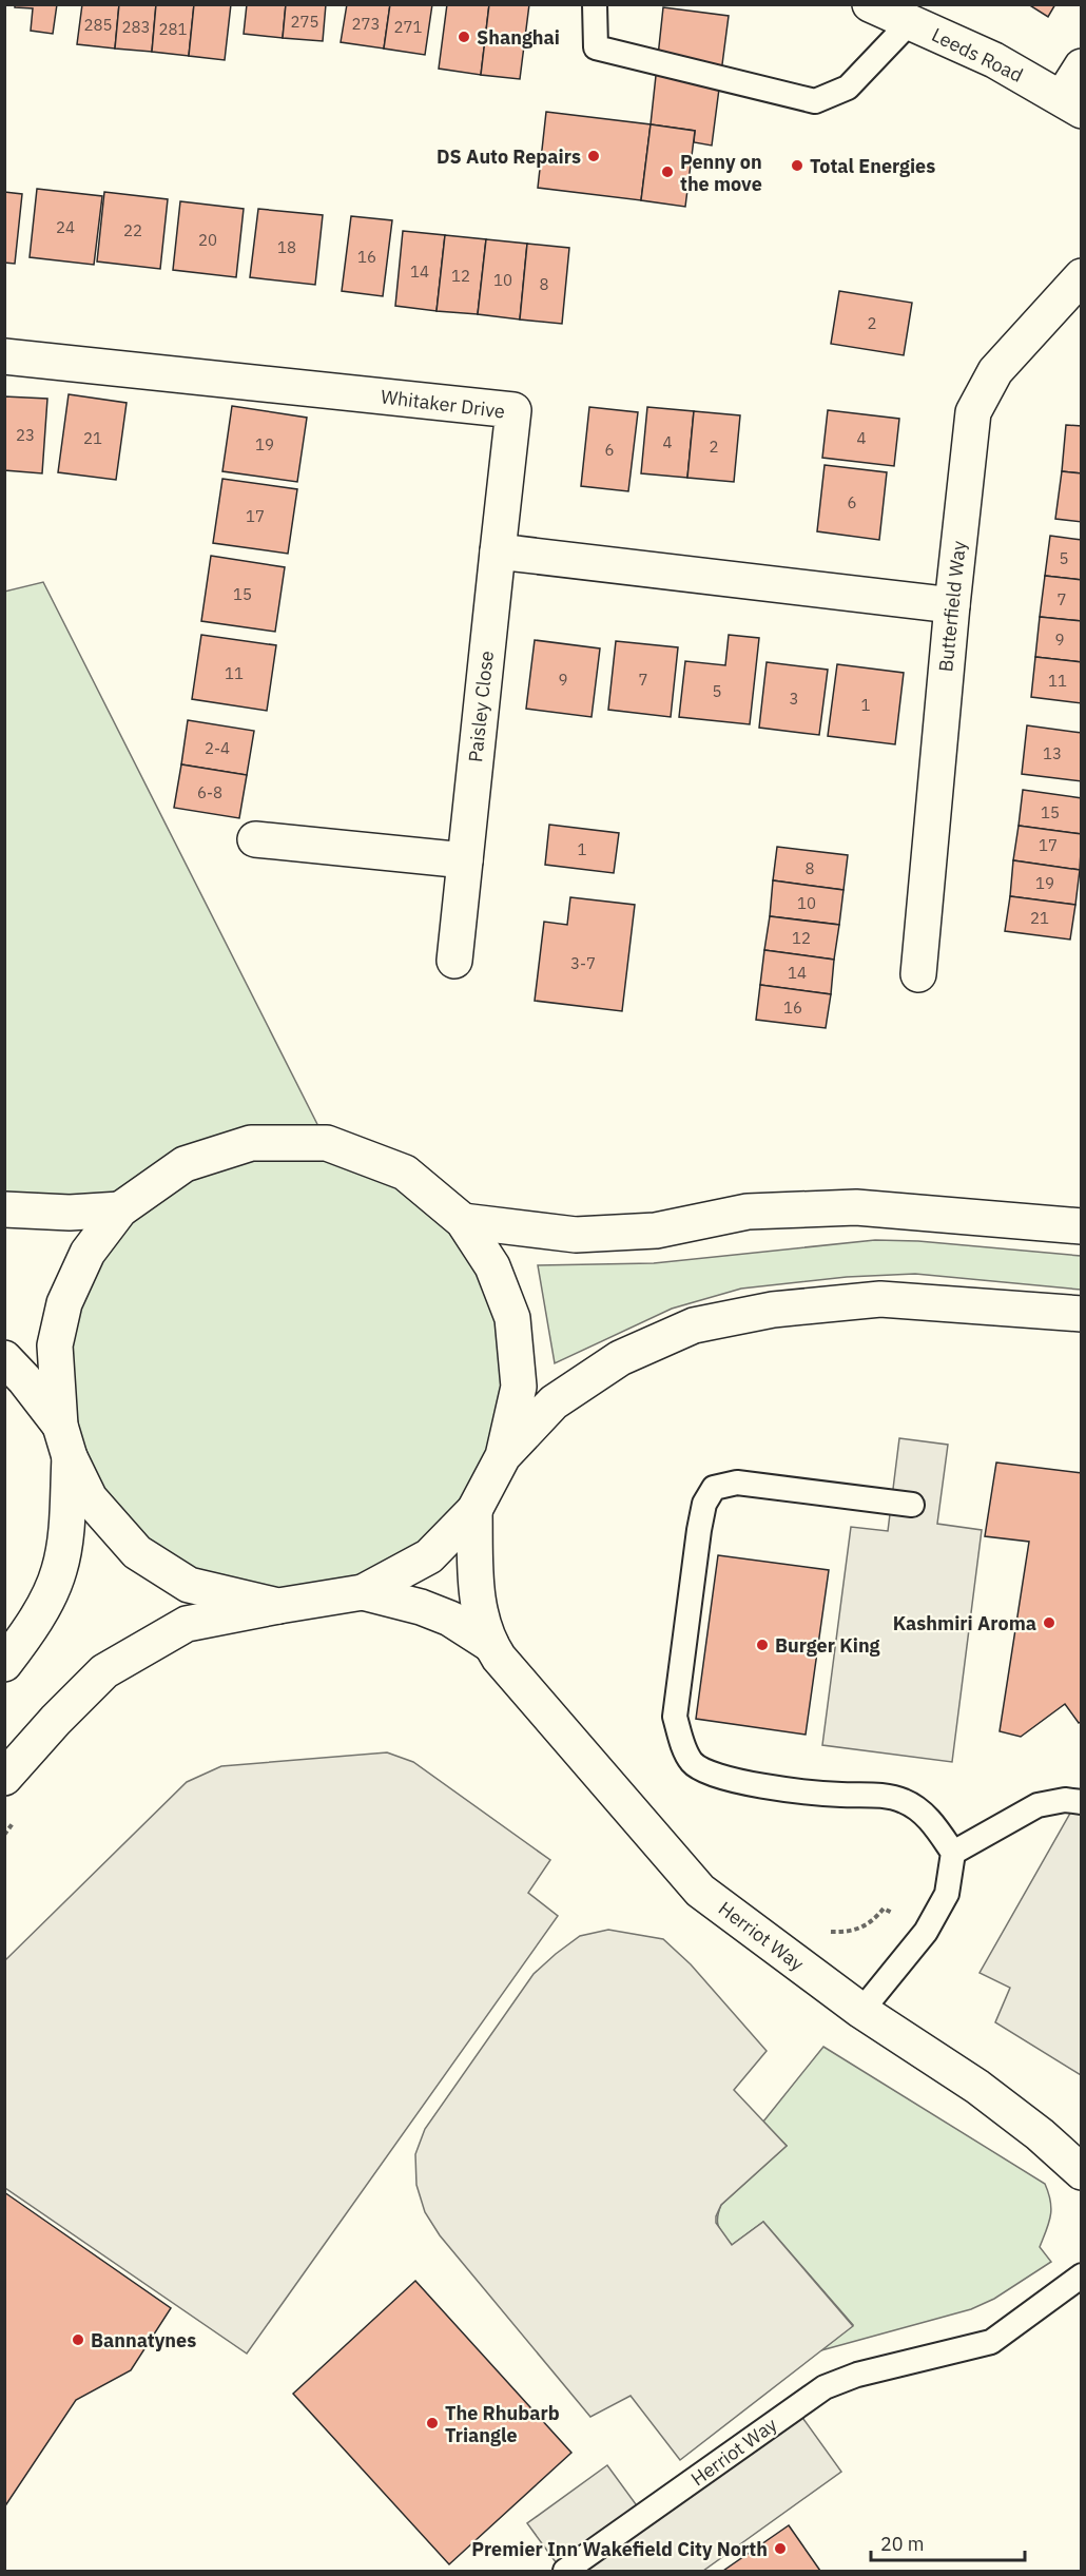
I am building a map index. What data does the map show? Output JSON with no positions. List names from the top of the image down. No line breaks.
{"streets":{"main road":["Leeds Road","Whitaker Drive","Butterfield Way","Paisley Close","Herriot Way"]},"crossings":[["Whitaker Drive","Paisley Close"]],"places":["Shanghai","DS Auto Repairs","Total Energies","Penny on the move","Kashmiri Aroma","Burger King","Bannatynes","The Rhubarb Triangle","Premier Inn Wakefield City North"],"house_numbers":["275","273","285","283","271","281","24","22","20","18","16","14","12","10","8","2","23","21","4","4","19","2","6","6","17","5","15","7","9","11","9","7","11","5","3","1","2-4","13","6-8","15","17","1","8","19","10","21","12","3-7","14","16"],"scale_bar":"20 m"}
